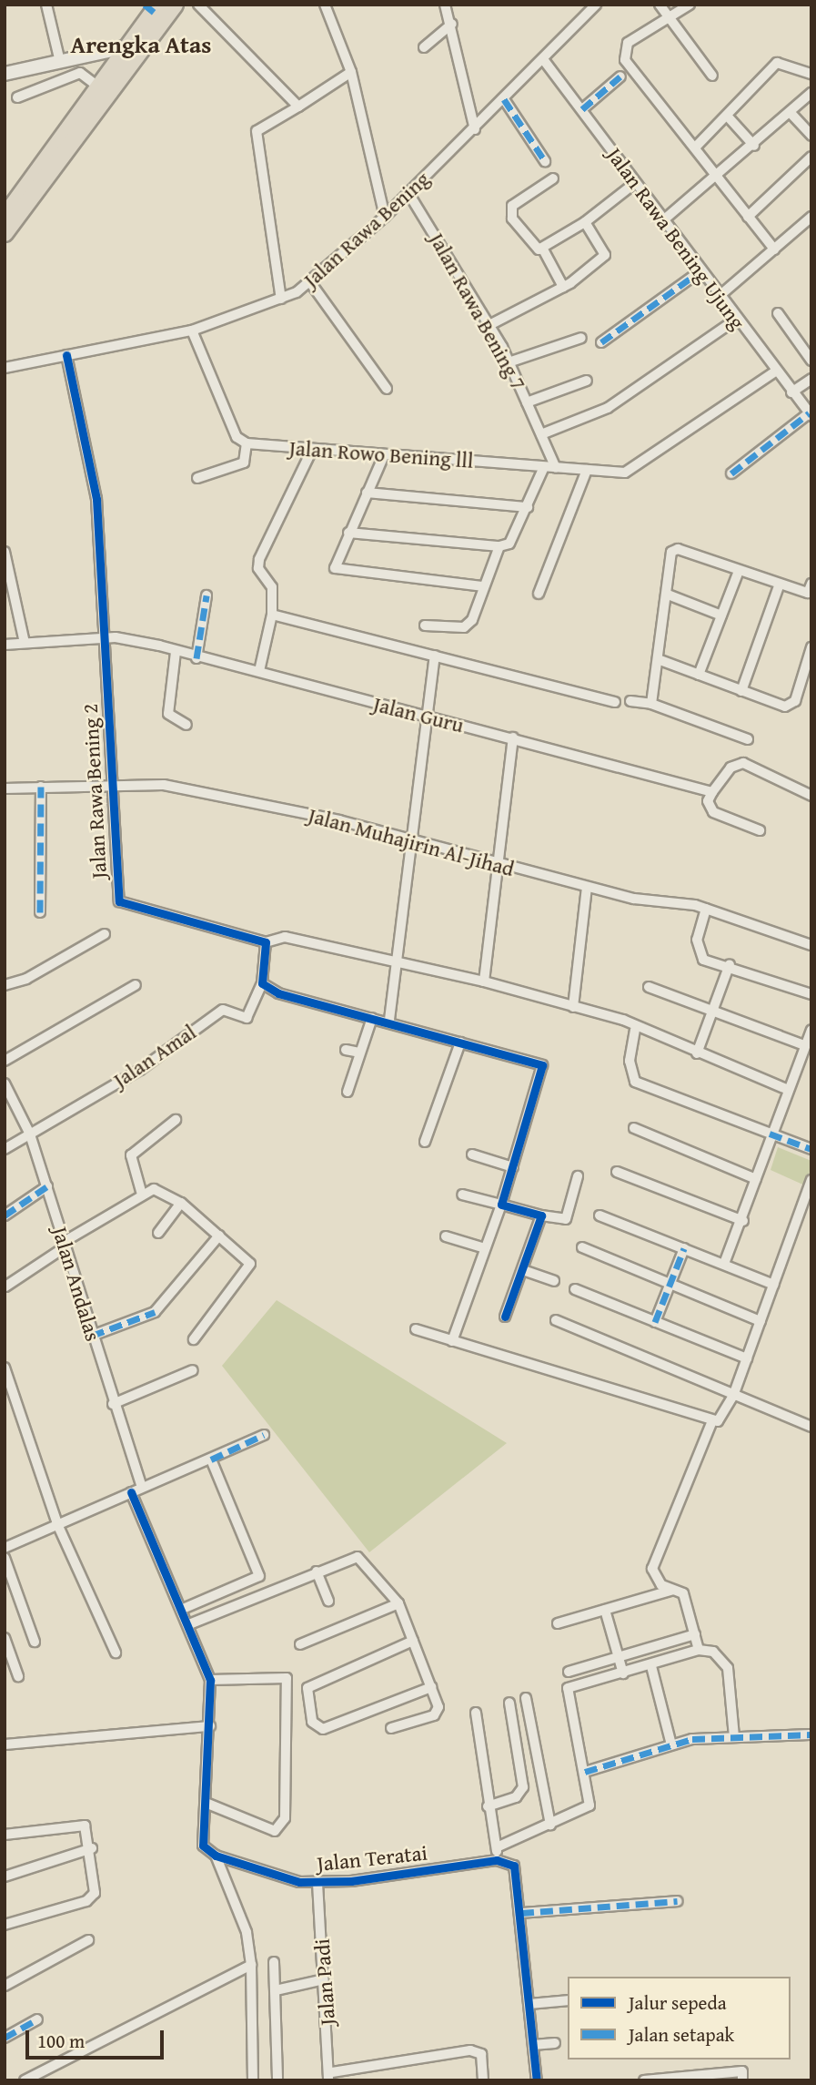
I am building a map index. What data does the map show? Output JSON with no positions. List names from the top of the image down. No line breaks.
{"streets":{"street":["Jalan Rawa Bening","Jalan Rawa Bening Ujung","Jalan Rawa Bening 7","Jalan Rowo Bening lll","Jalan Guru","Jalan Rawa Bening 2","Jalan Muhajirin Al-Jihad","Jalan Amal","Jalan Andalas","Jalan Teratai","Jalan Padi"]},"crossings":[["Jalan Rawa Bening","Jalan Rawa Bening Ujung"],["Jalan Rawa Bening","Jalan Rawa Bening 7"],["Jalan Rawa Bening","Jalan Rawa Bening 2"],["Jalan Rawa Bening Ujung","Jalan Rowo Bening lll"],["Jalan Rawa Bening 7","Jalan Rowo Bening lll"],["Jalan Guru","Jalan Rawa Bening 2"],["Jalan Rawa Bening 2","Jalan Muhajirin Al-Jihad"],["Jalan Amal","Jalan Andalas"],["Jalan Teratai","Jalan Padi"]],"districts":["Arengka Atas"],"legend":["Jalur sepeda","Jalan setapak"],"scale_bar":"100 m"}
